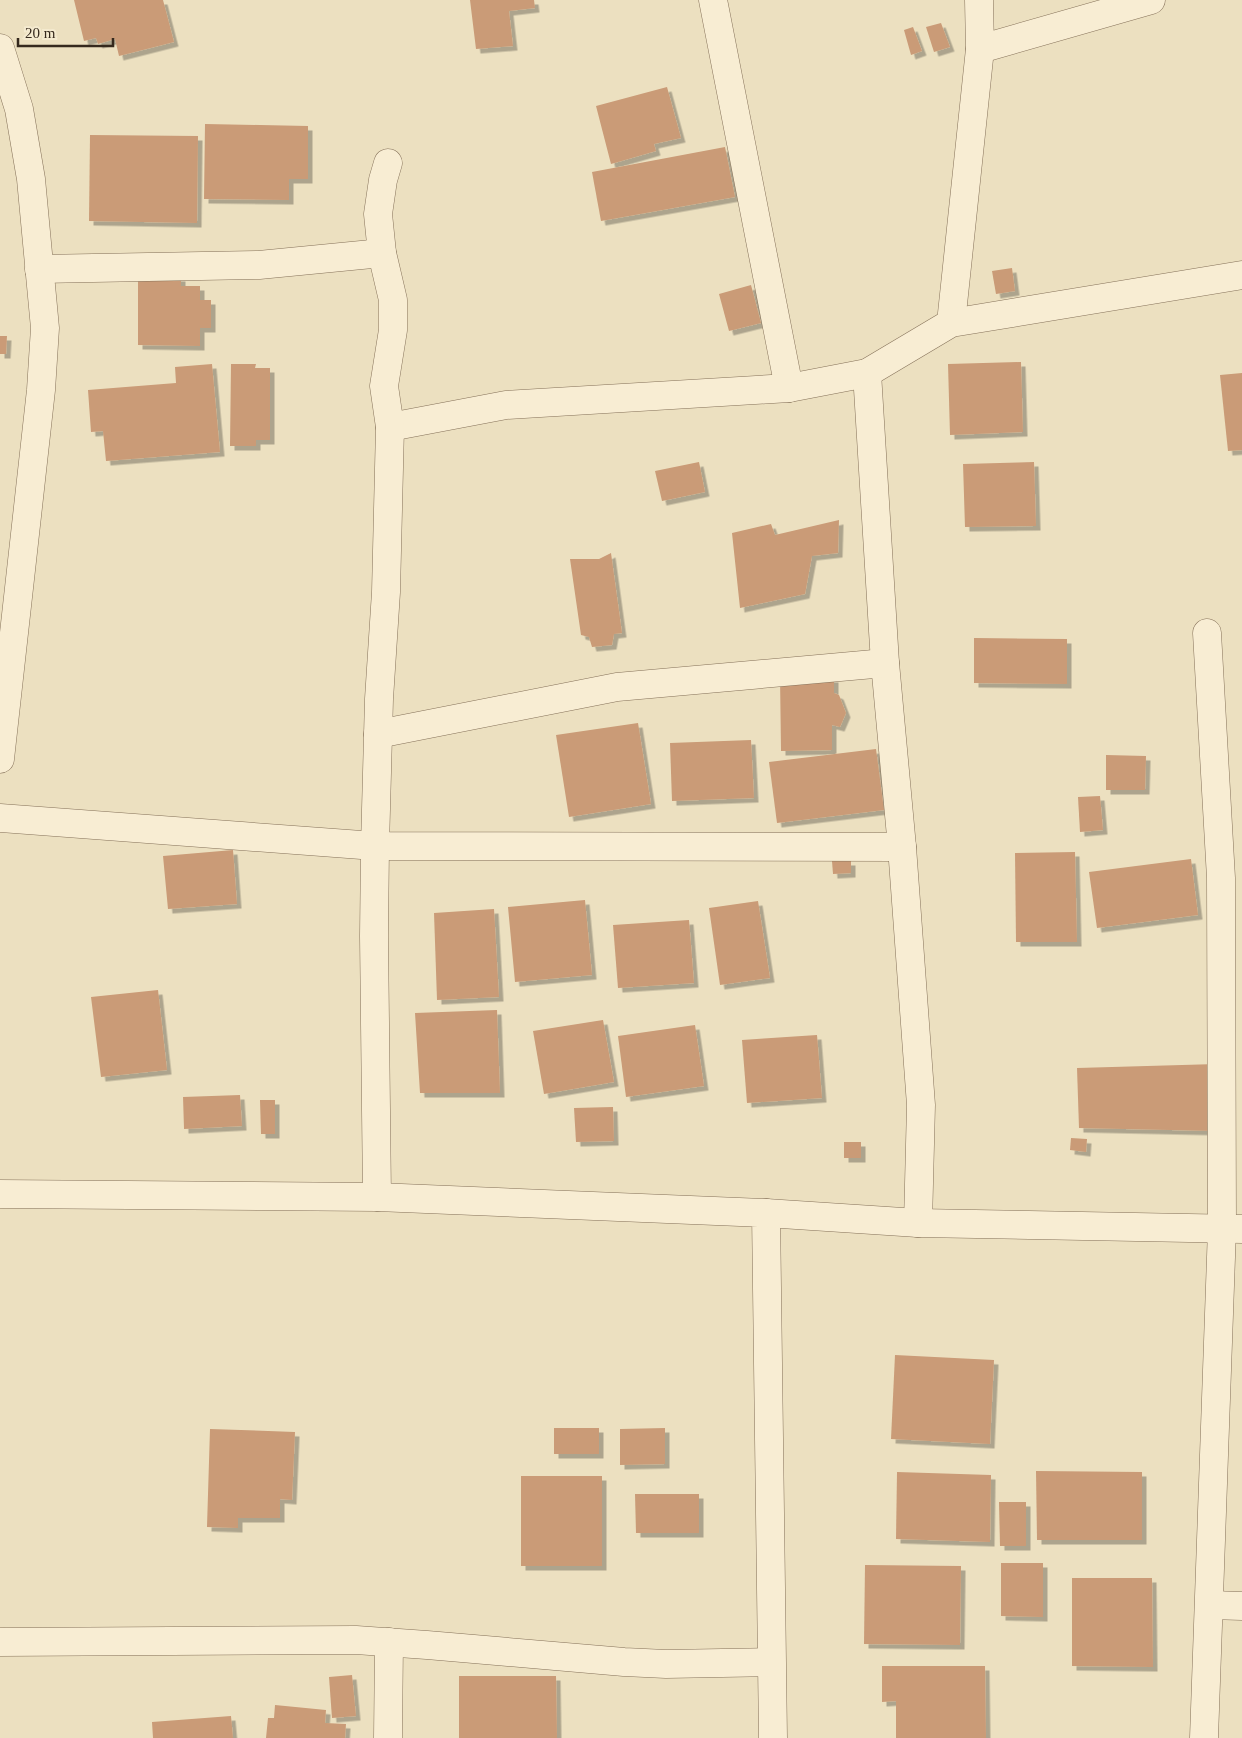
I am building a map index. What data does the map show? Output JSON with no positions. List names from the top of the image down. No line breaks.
{"scale_bar":"20 m"}
